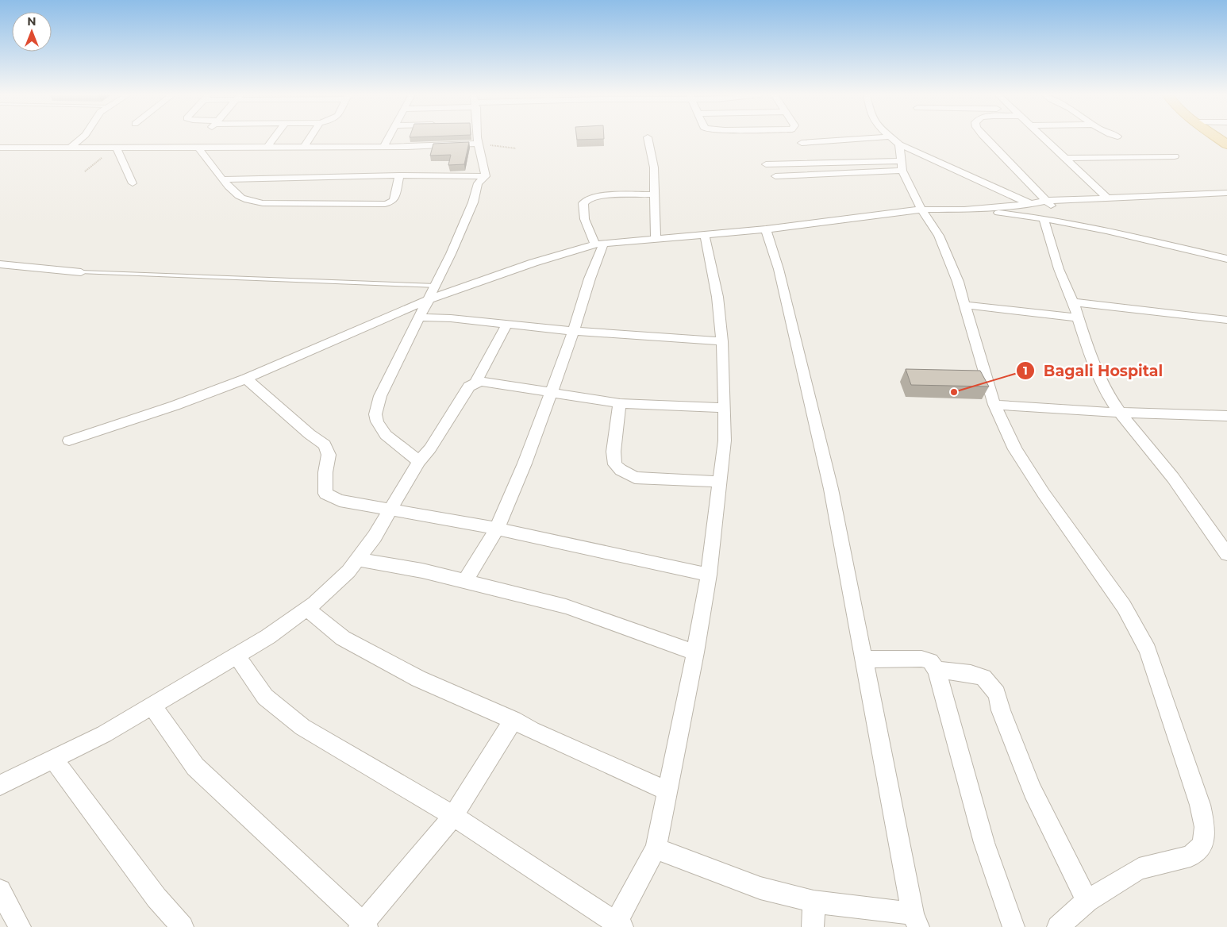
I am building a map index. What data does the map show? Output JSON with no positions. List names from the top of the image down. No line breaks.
{"places":["Bagali Hospital"],"north":"top"}
